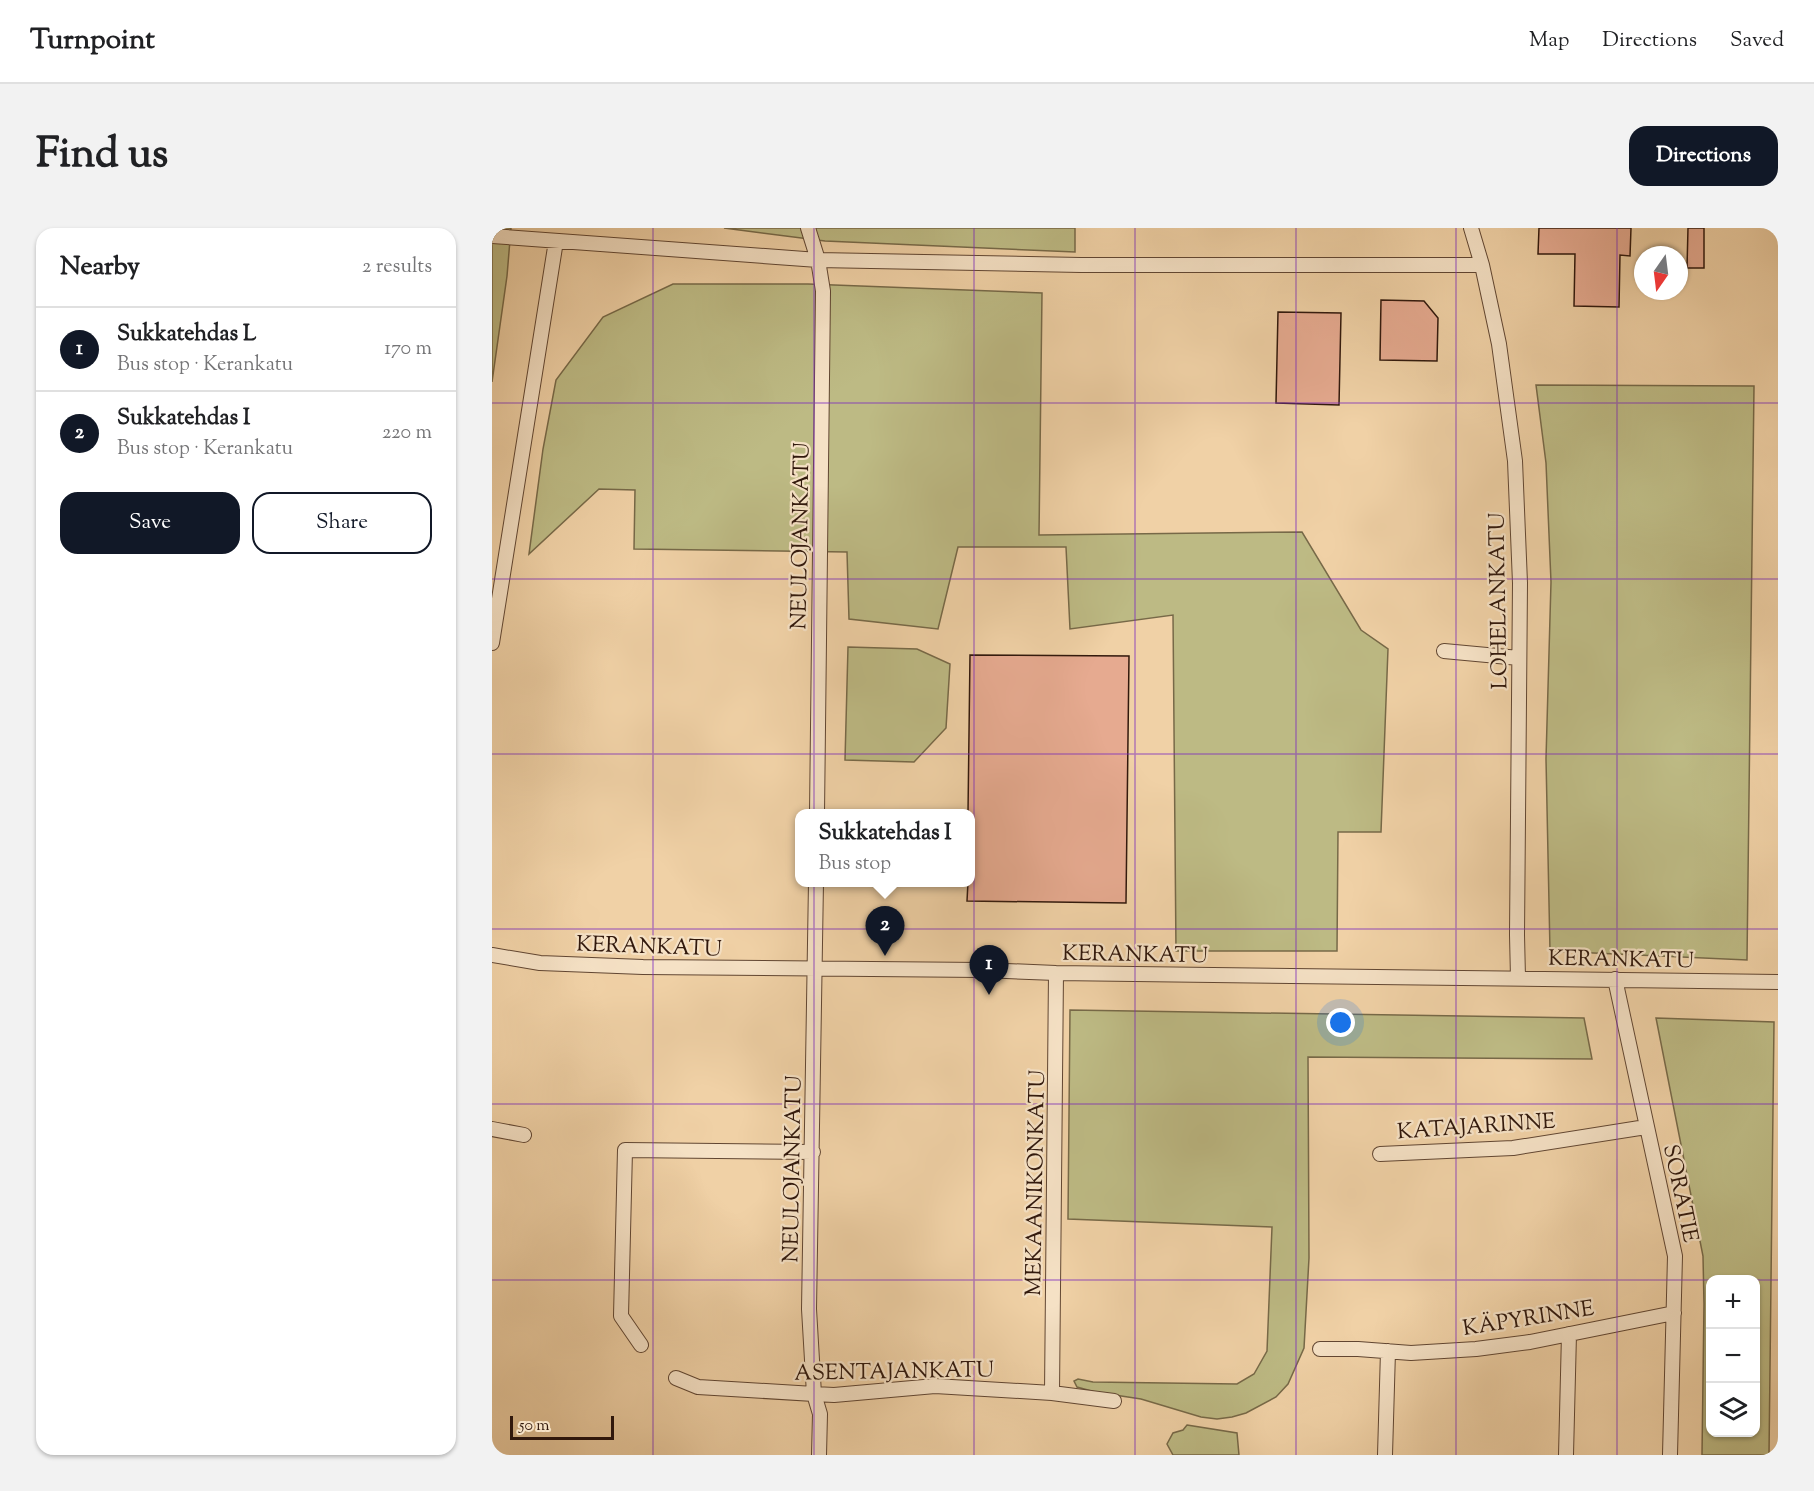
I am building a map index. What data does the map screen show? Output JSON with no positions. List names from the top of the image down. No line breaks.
{"streets":{"street":["NEULOJANKATU","LOHELANKATU","KERANKATU","KATAJARINNE","MEKAANIKONKATU","SORATIE","KÄPYRINNE","ASENTAJANKATU"]},"crossings":[["NEULOJANKATU","KERANKATU"],["NEULOJANKATU","ASENTAJANKATU"],["LOHELANKATU","KERANKATU"],["KERANKATU","MEKAANIKONKATU"],["KERANKATU","SORATIE"],["KATAJARINNE","SORATIE"],["MEKAANIKONKATU","ASENTAJANKATU"],["SORATIE","KÄPYRINNE"]],"scale_bar":"50 m","north":"bottom","page":{"header":"Turnpoint","nav":["Map","Directions","Saved"],"title":"Find us","buttons":["Directions",["Save","Share"]],"heading":["Nearby","2 results"],"list":[{"mark":"1","name":"Sukkatehdas L","note":"Bus stop · Kerankatu","value":"170 m"},{"mark":"2","name":"Sukkatehdas I","note":"Bus stop · Kerankatu","value":"220 m"}],"popup":["Sukkatehdas I","Bus stop"],"pins":["2","1"],"map_buttons":["+","−"],"scale":"50 m"}}
